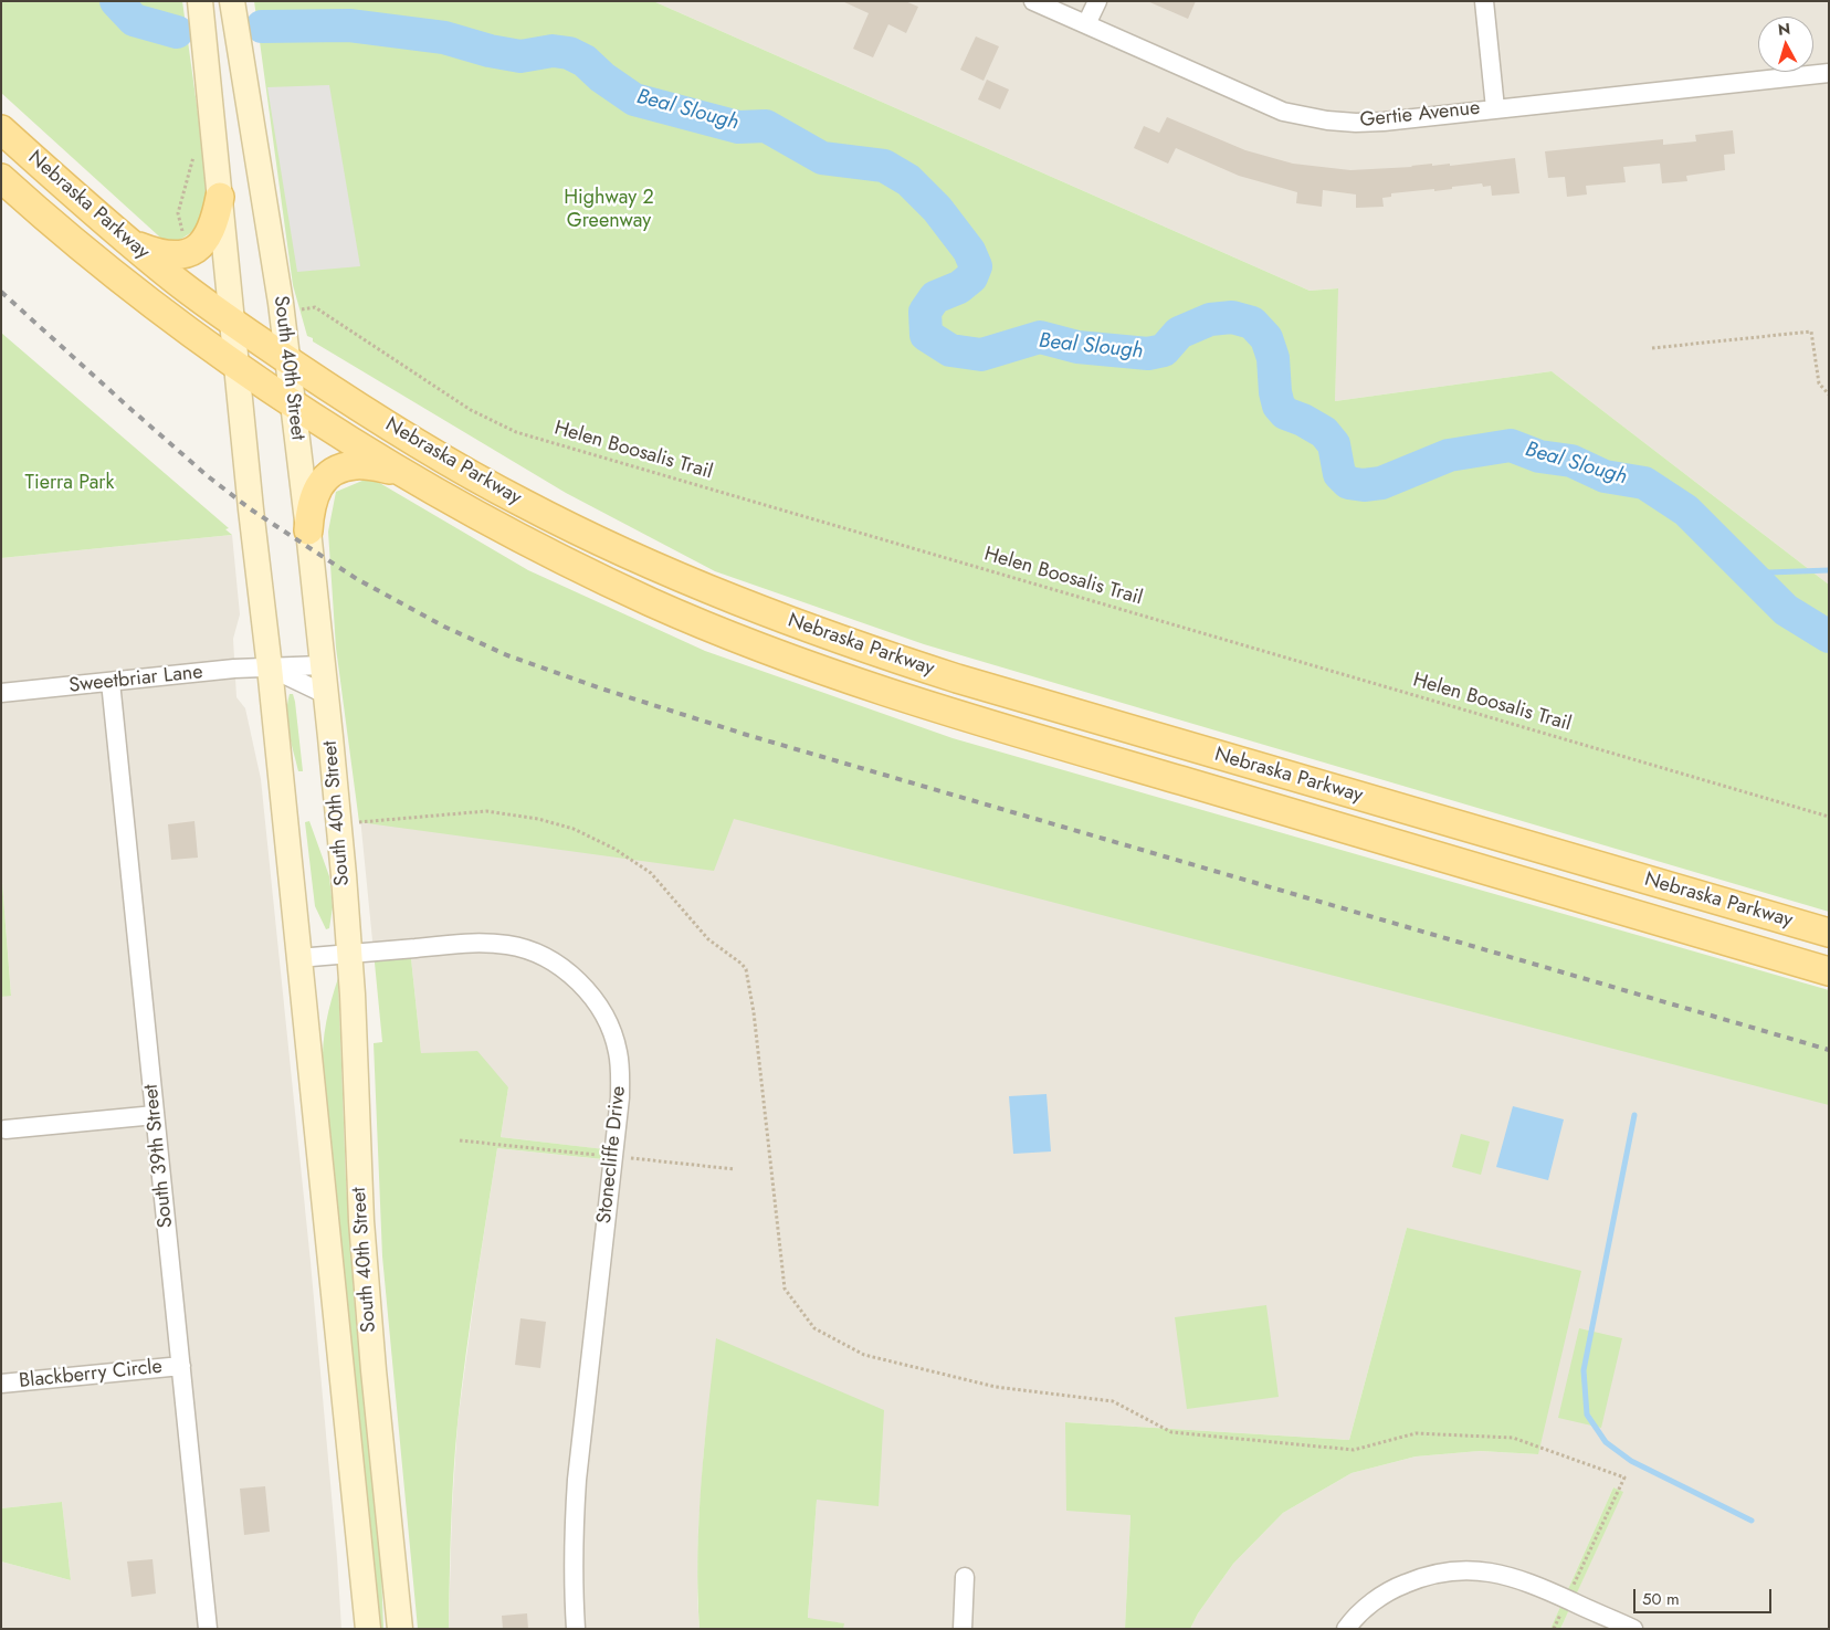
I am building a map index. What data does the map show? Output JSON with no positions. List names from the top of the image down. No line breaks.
{"streets":{"main road":["Nebraska Parkway","South 40th Street"],"street":["Gertie Avenue","Sweetbriar Lane","Stonecliffe Drive","South 39th Street","Blackberry Circle"],"path":["Helen Boosalis Trail"]},"crossings":[["Nebraska Parkway","South 40th Street"],["South 40th Street","Sweetbriar Lane"],["South 40th Street","Stonecliffe Drive"],["Sweetbriar Lane","South 39th Street"],["South 39th Street","Blackberry Circle"]],"water":["Beal Slough"],"parks":["Highway 2 Greenway","Tierra Park"],"scale_bar":"50 m","north":"top"}
